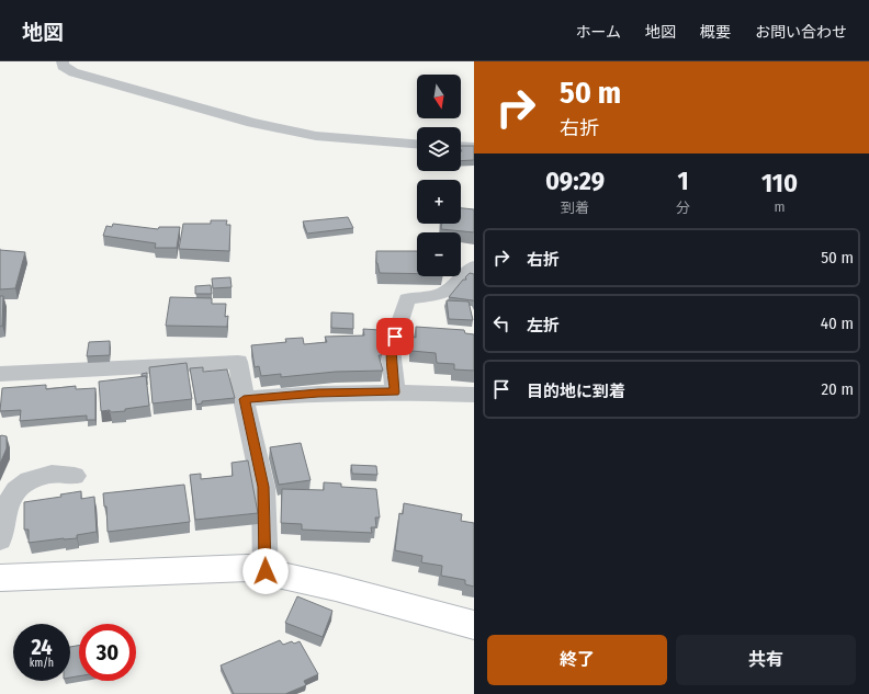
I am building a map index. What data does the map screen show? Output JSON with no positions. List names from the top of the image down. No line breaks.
{"north":"bottom","page":{"header":"地図","nav":["ホーム","地図","概要","お問い合わせ"],"turn":["50 m","右折"],"map_buttons":["+","−"],"eta":["09:29","到着","1","分","110","m"],"list":[{"name":"右折","value":"50 m"},{"name":"左折","value":"40 m"},{"name":"目的地に到着","value":"20 m"}],"speed":"24 km/h","limit":"30","buttons":["終了","共有"]}}
